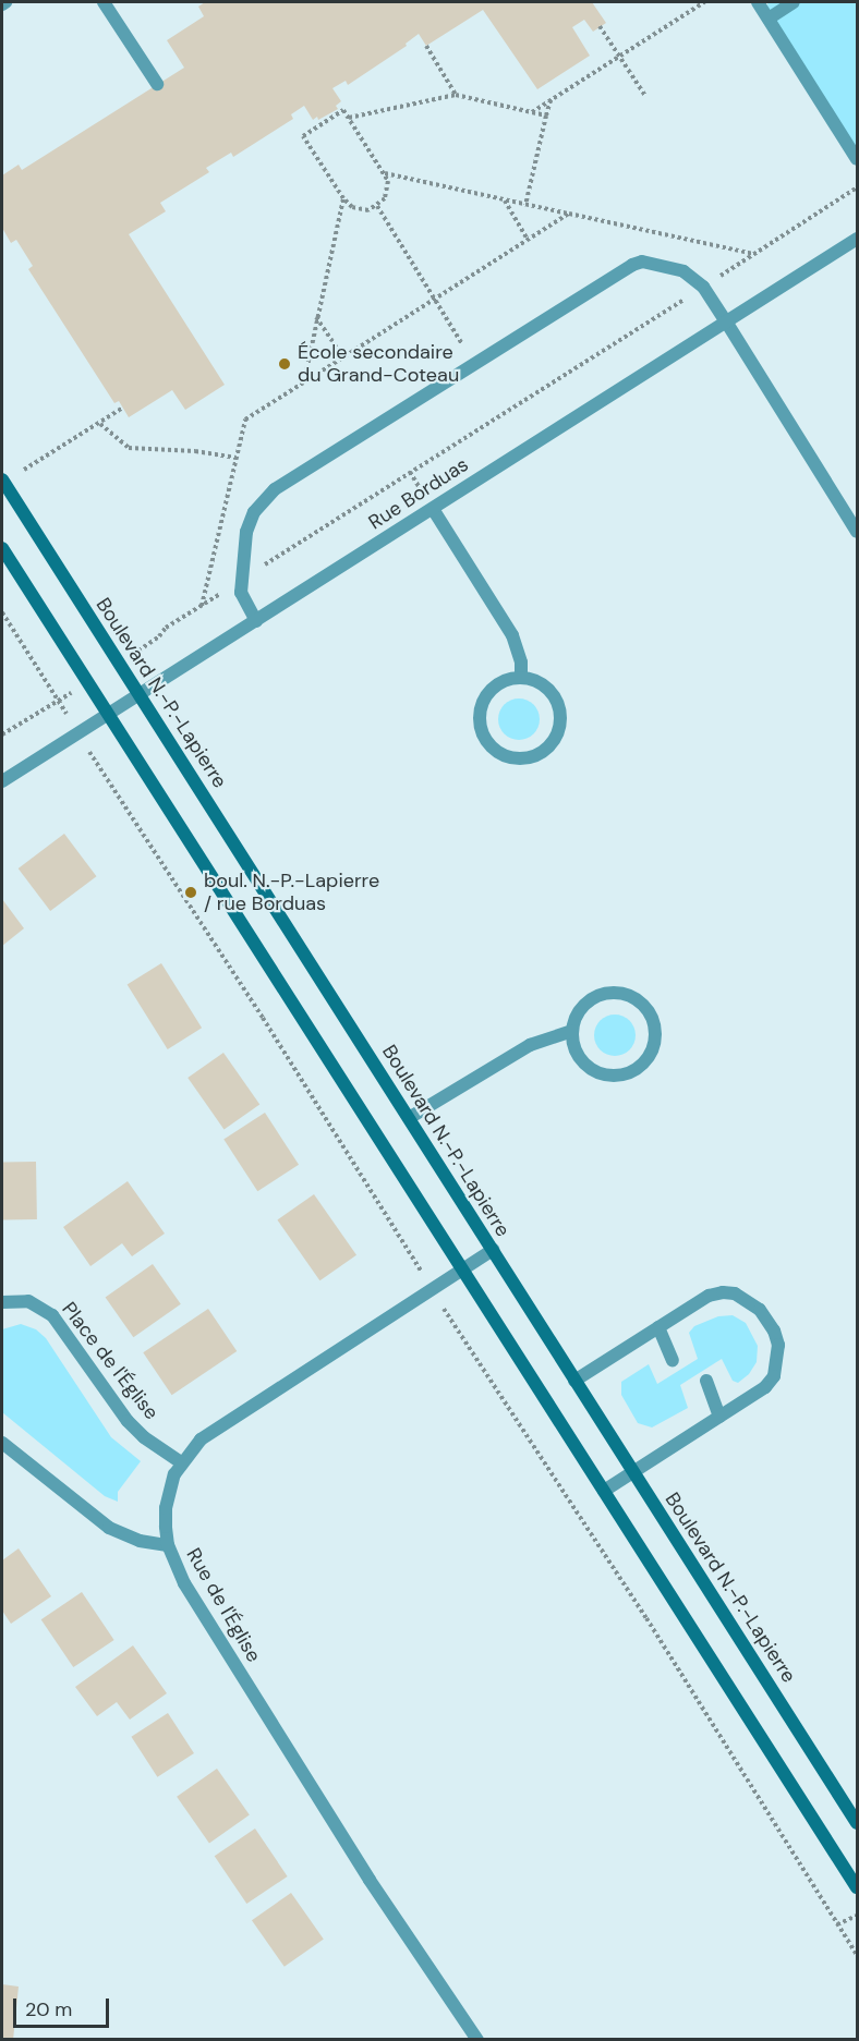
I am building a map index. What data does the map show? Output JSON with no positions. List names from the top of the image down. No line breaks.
{"streets":{"street":["Rue Borduas","Boulevard N.-P.-Lapierre","Place de l'Église","Rue de l'Église"]},"crossings":[["Rue Borduas","Boulevard N.-P.-Lapierre"],["Boulevard N.-P.-Lapierre","Rue de l'Église"],["Place de l'Église","Rue de l'Église"]],"places":["École secondaire du Grand-Coteau","boul. N.-P.-Lapierre / rue Borduas"],"scale_bar":"20 m"}
